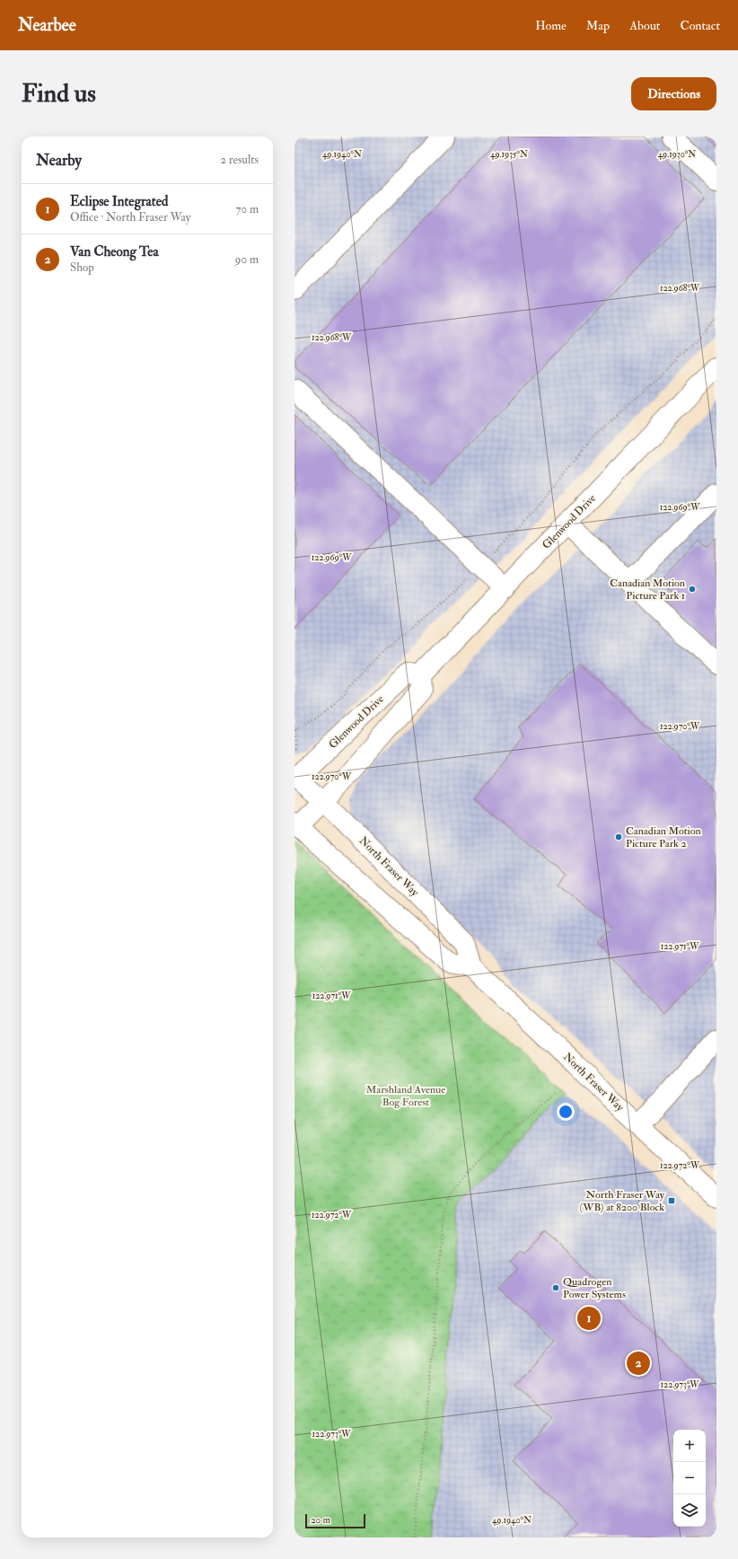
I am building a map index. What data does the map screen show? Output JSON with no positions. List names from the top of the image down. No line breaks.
{"streets":{"street":["Glenwood Drive","North Fraser Way"]},"crossings":[["Glenwood Drive","North Fraser Way"]],"parks":["Marshland Avenue Bog Forest"],"places":{"other":["Canadian Motion Picture Park 1","Canadian Motion Picture Park 2","Quadrogen Power Systems"],"transit":["North Fraser Way (WB) at 8200 Block"]},"scale_bar":"20 m","page":{"header":"Nearbee","nav":["Home","Map","About","Contact"],"buttons":"Directions","title":"Find us","heading":["Nearby","2 results"],"list":[{"mark":"1","name":"Eclipse Integrated","note":"Office · North Fraser Way","value":"70 m"},{"mark":"2","name":"Van Cheong Tea","note":"Shop","value":"90 m"}],"pins":["1","2"],"map_buttons":["+","−"],"scale":"20 m"},"coordinates":["49.1940°N","49.1935°N","49.1930°N","122.968°W","122.969°W","122.970°W","122.971°W","122.972°W","122.973°W"]}
